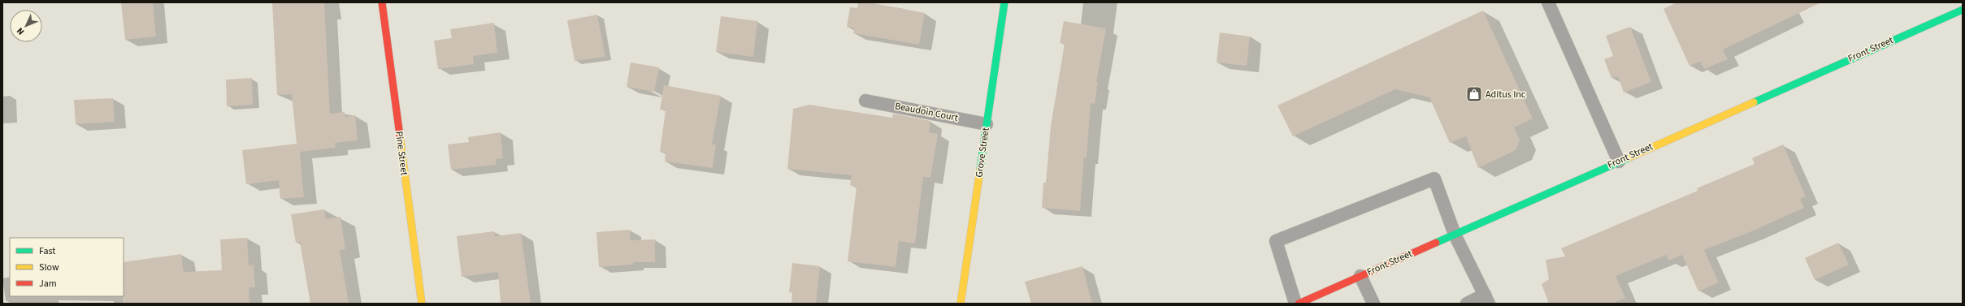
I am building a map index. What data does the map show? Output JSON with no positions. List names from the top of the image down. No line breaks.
{"streets":{"main road":["Front Street","Grove Street","Pine Street"],"lane":["Beaudoin Court"]},"crossings":[["Beaudoin Court","Grove Street"]],"places":{"shop":["Aditus Inc"]},"legend":["Fast","Slow","Jam"],"north":"bottom left"}
